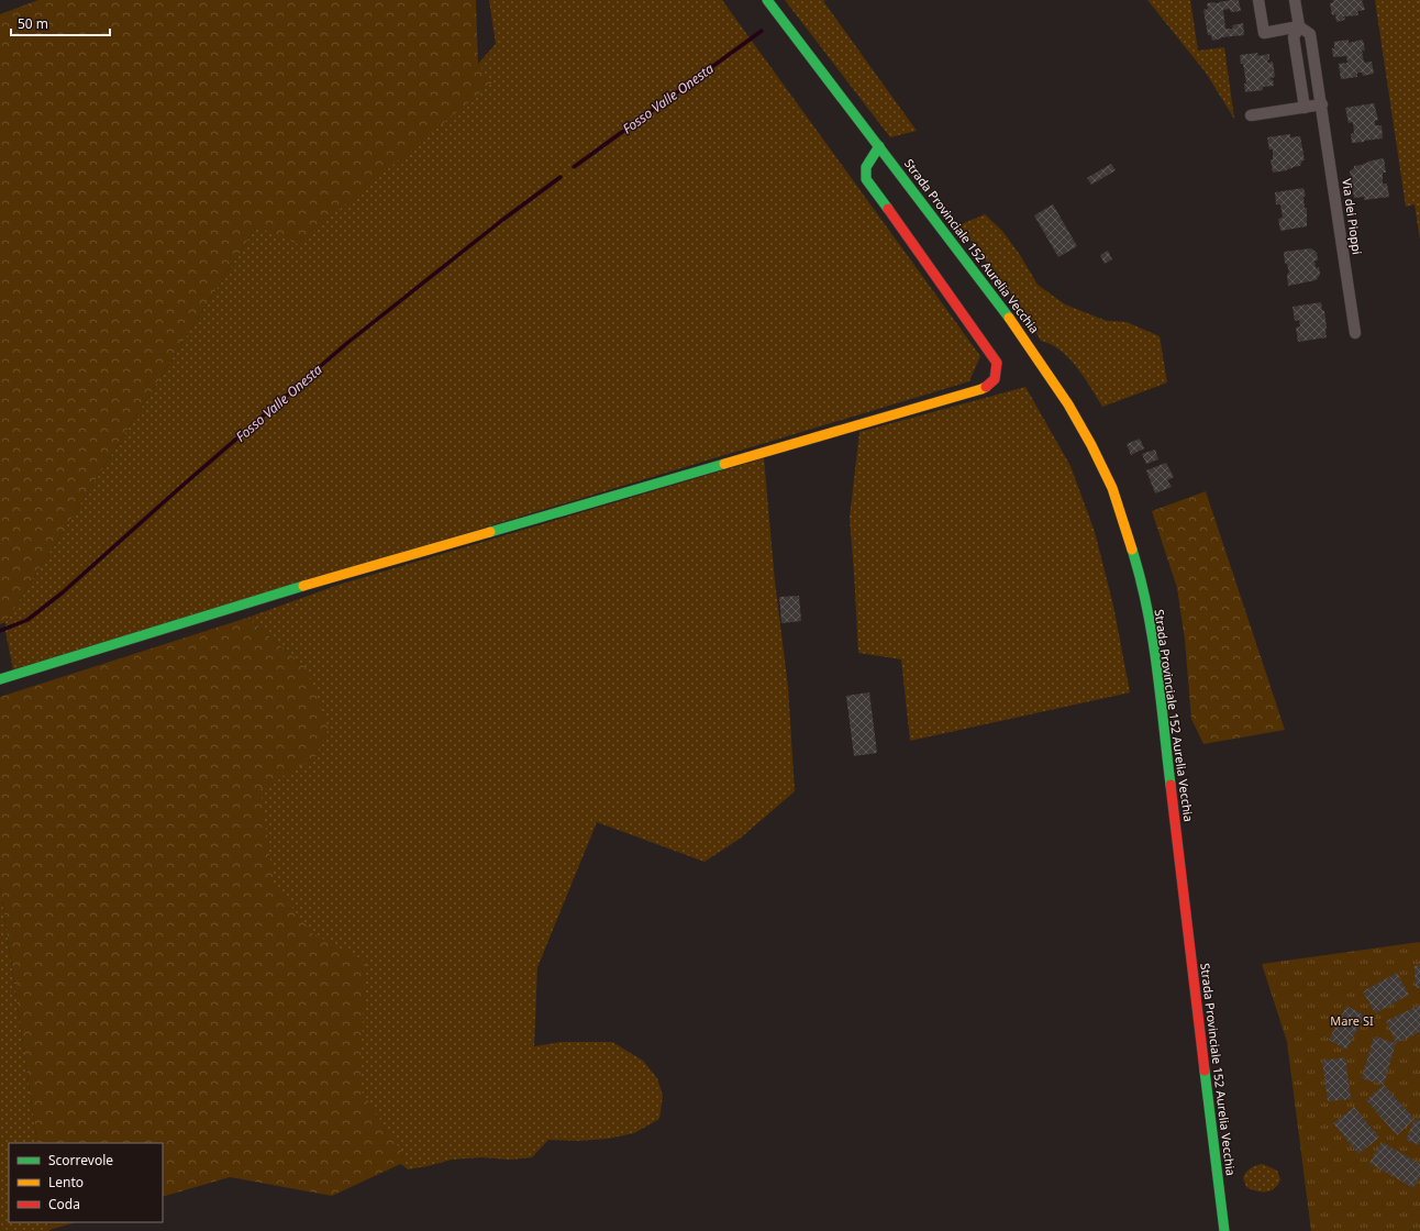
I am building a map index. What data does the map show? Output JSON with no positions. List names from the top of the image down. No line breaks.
{"streets":{"main road":["Strada Provinciale 152 Aurelia Vecchia"],"street":["Via dei Pioppi"]},"water":["Fosso Valle Onesta"],"parks":["Mare SI"],"legend":["Scorrevole","Lento","Coda"],"scale_bar":"50 m"}
